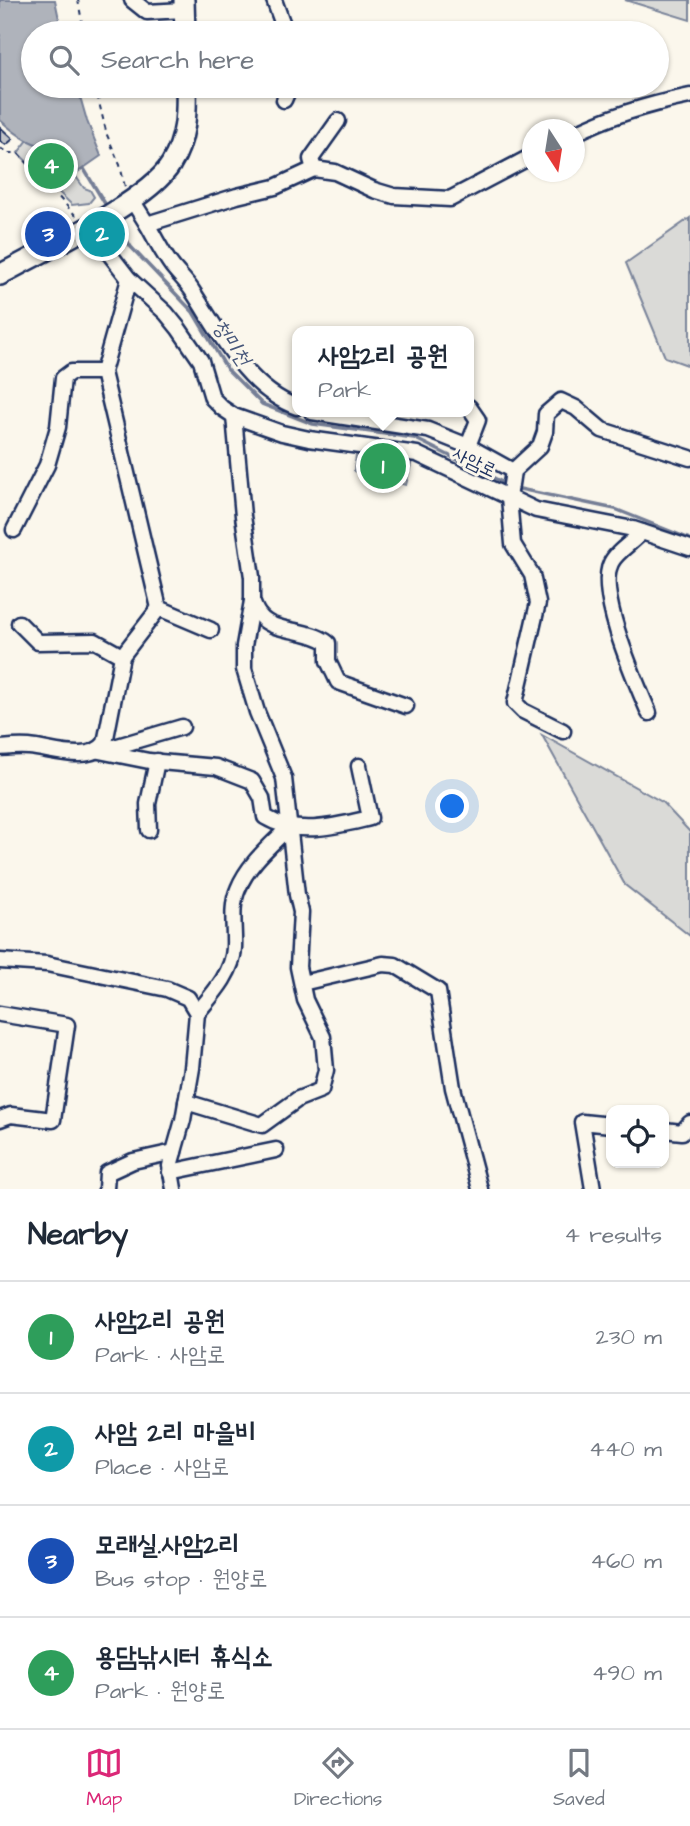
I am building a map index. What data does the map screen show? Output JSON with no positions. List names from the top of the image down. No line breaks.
{"streets":{"street":["사암로"]},"water":["청미천"],"north":"bottom","page":{"search":"Search here","pins":["4","2","3","1"],"popup":["사암2리 공원","Park"],"heading":["Nearby","4 results"],"list":[{"mark":"1","name":"사암2리 공원","note":"Park · 사암로","value":"230 m"},{"mark":"2","name":"사암 2리 마을비","note":"Place · 사암로","value":"440 m"},{"mark":"3","name":"모래실.사암2리","note":"Bus stop · 원양로","value":"460 m"},{"mark":"4","name":"용담낚시터 휴식소","note":"Park · 원양로","value":"490 m"}],"nav":["Map","Directions","Saved"]}}
